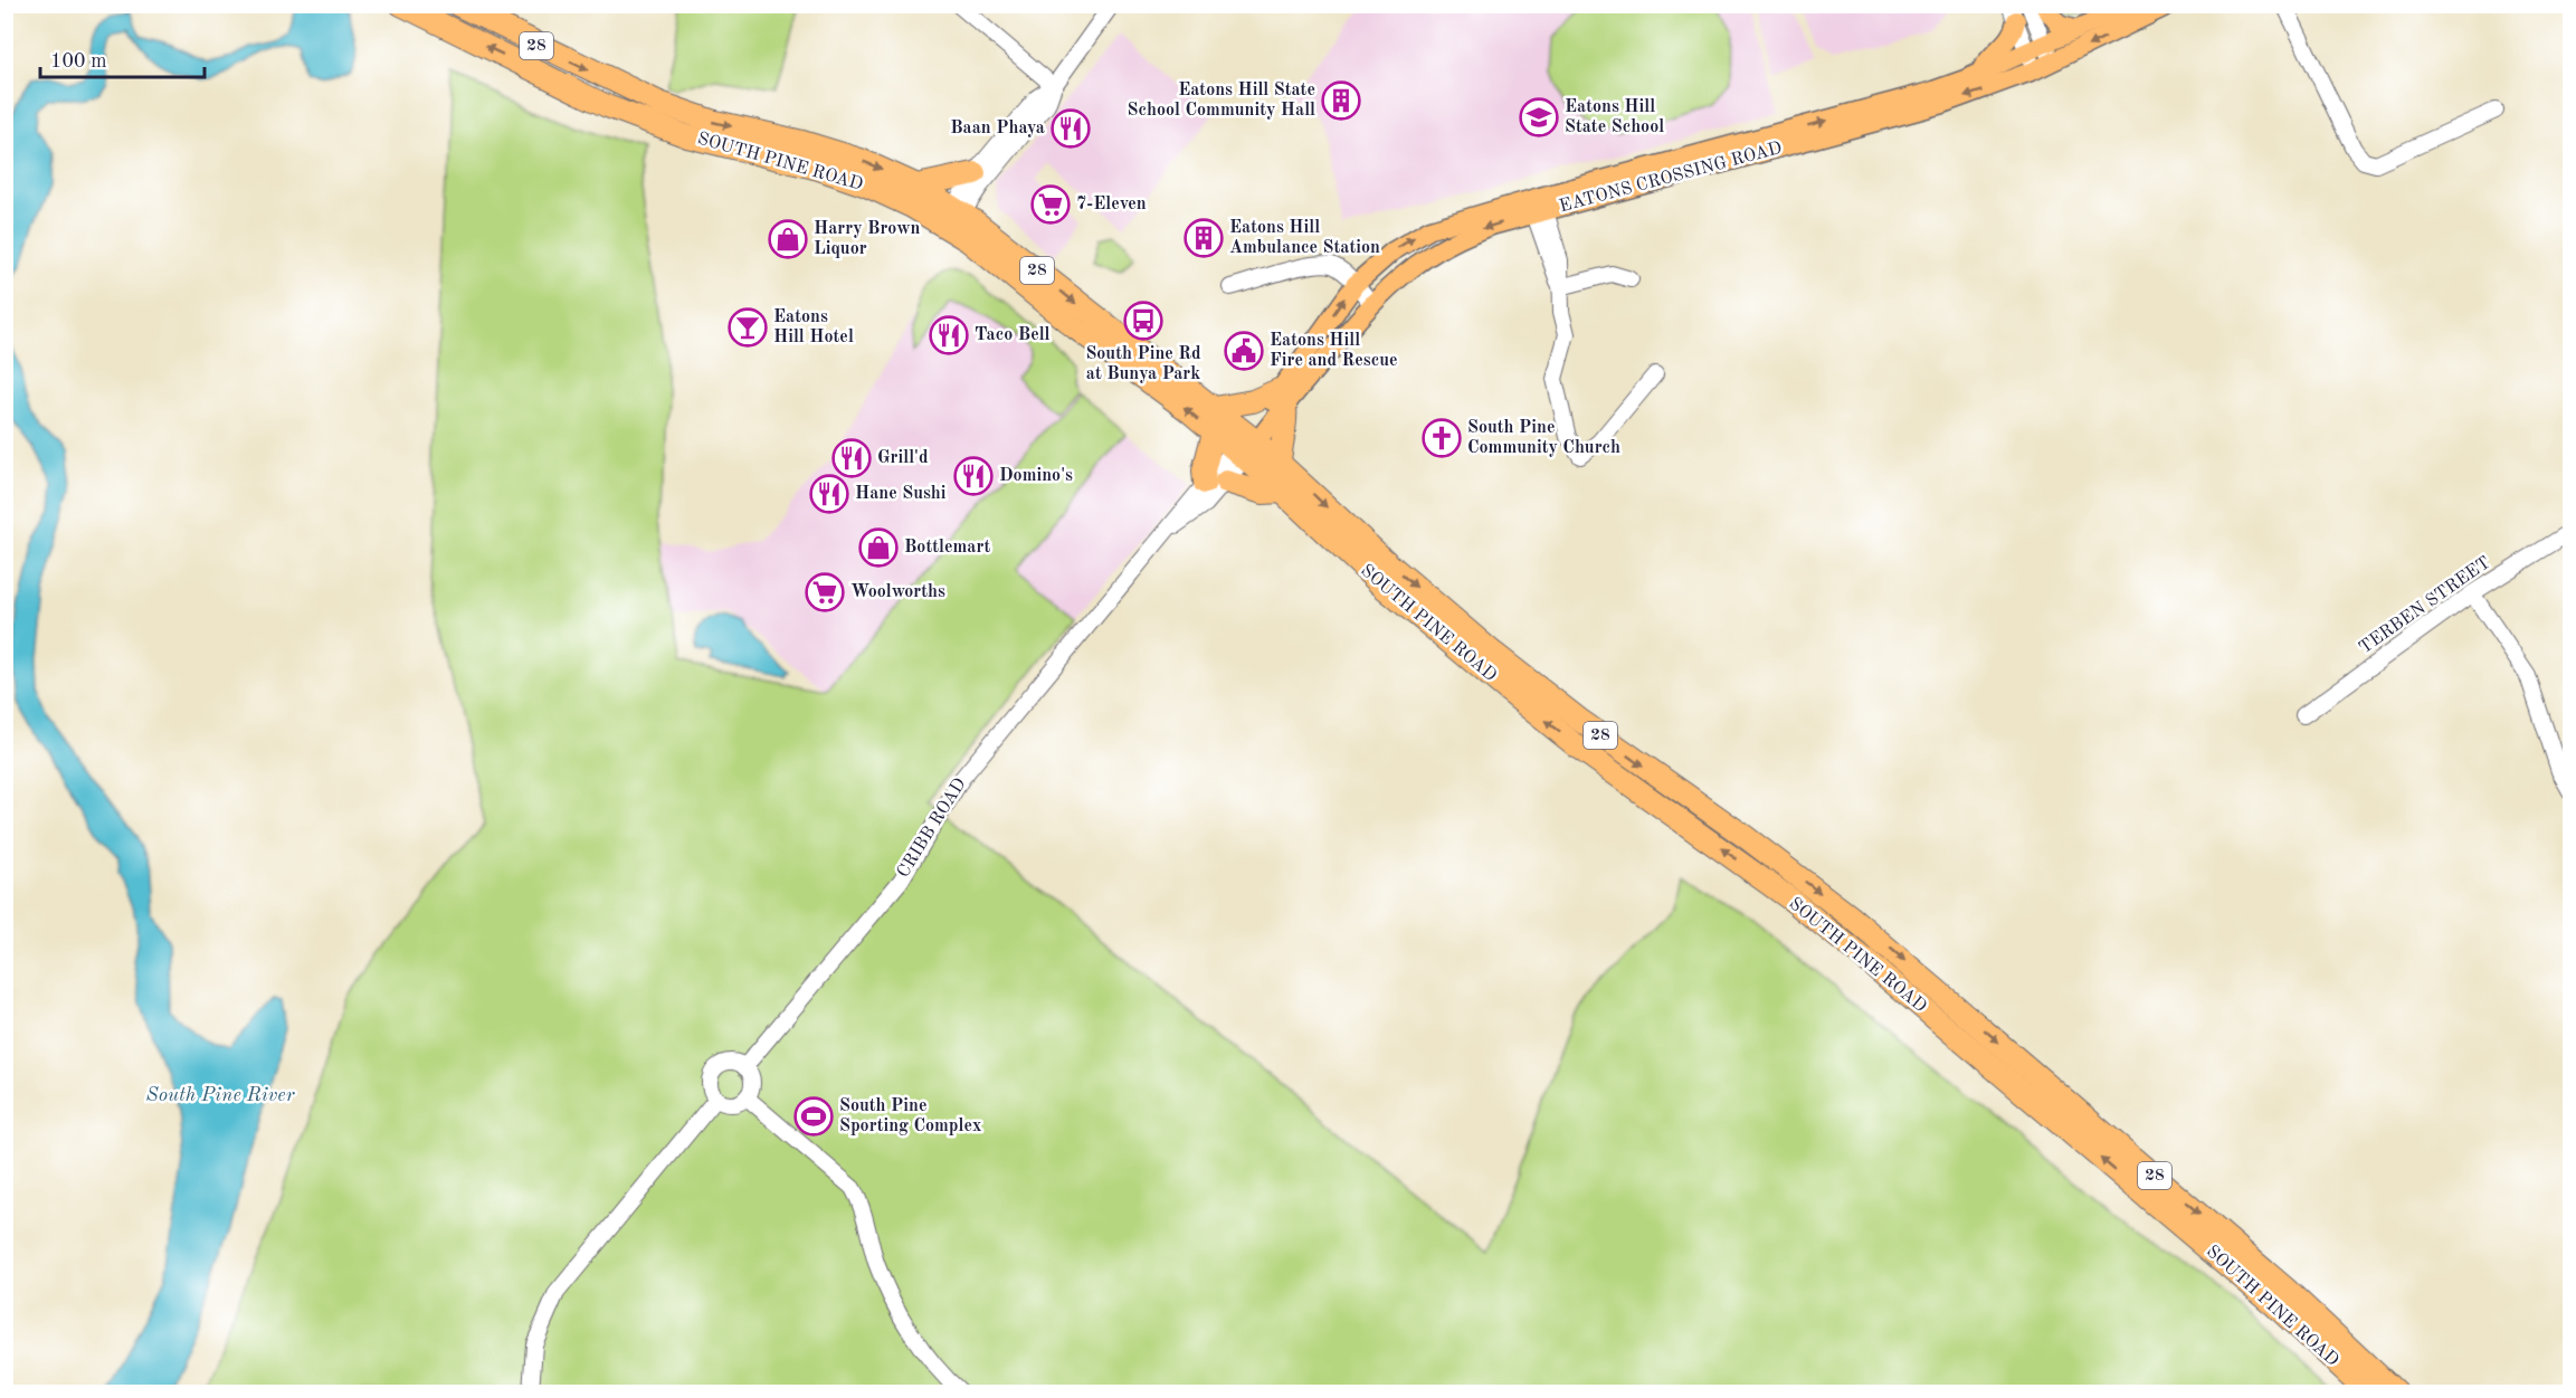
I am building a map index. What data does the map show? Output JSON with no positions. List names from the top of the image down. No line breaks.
{"streets":{"highway":["28","SOUTH PINE ROAD"],"main road":["EATONS CROSSING ROAD"],"street":["TERBEN STREET","CRIBB ROAD"]},"crossings":[["SOUTH PINE ROAD","EATONS CROSSING ROAD"],["SOUTH PINE ROAD","CRIBB ROAD"],["EATONS CROSSING ROAD","CRIBB ROAD"]],"water":["South Pine River"],"places":{"building":["Eatons Hill State School Community Hall","Eatons Hill Ambulance Station"],"school or university":["Eatons Hill State School"],"restaurant":["Baan Phaya","Taco Bell","Grill'd","Domino's","Hane Sushi"],"supermarket":["7-Eleven","Woolworths"],"shop":["Harry Brown Liquor","Bottlemart"],"bus stop":["South Pine Rd at Bunya Park"],"bar":["Eatons Hill Hotel"],"public building":["Eatons Hill Fire and Rescue"],"church":["South Pine Community Church"],"sports":["South Pine Sporting Complex"]},"scale_bar":"100 m"}
